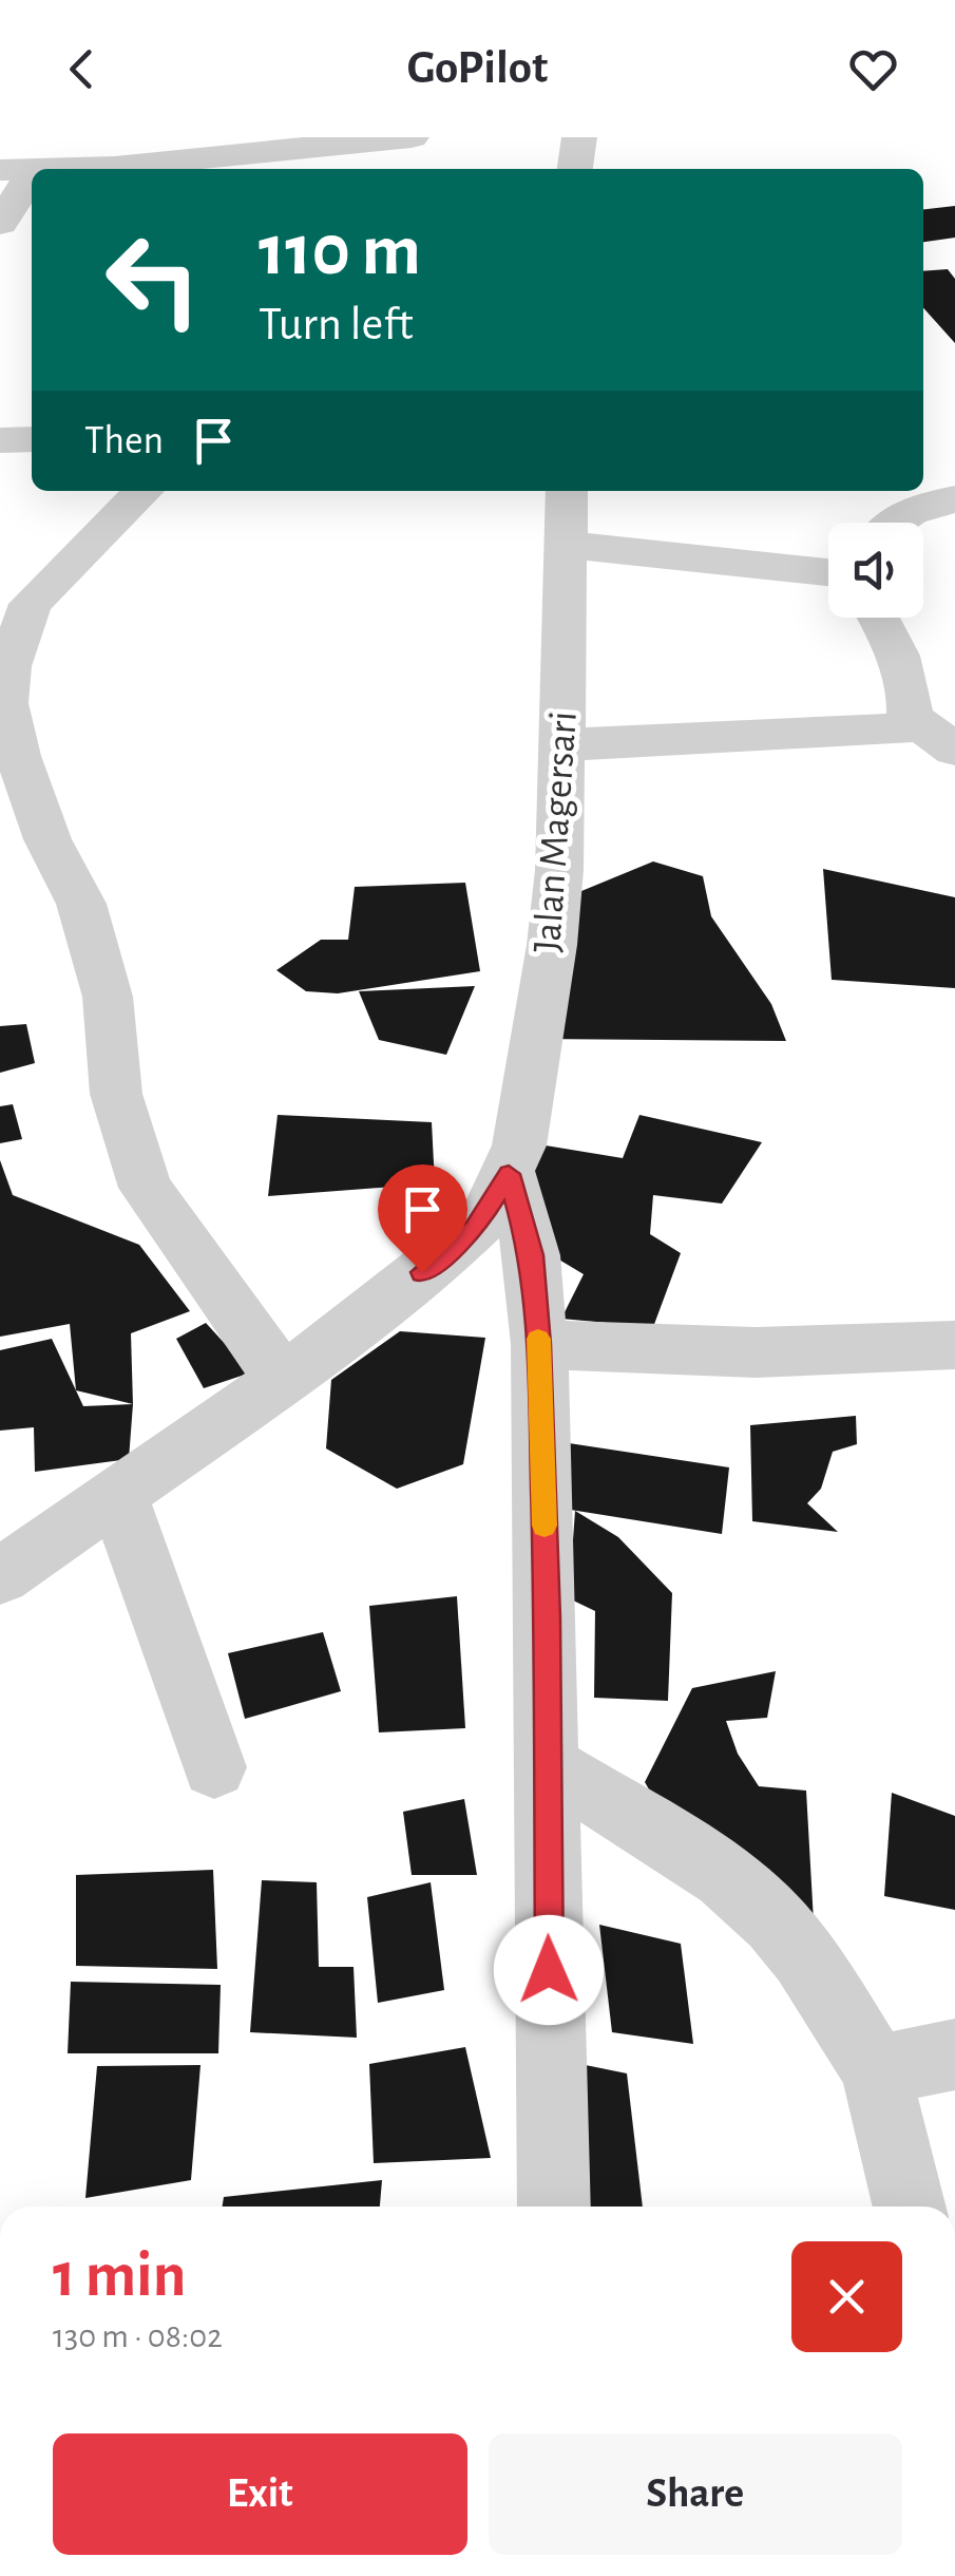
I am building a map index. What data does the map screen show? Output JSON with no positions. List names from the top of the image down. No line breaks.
{"streets":{"street":["Jalan Magersari"]},"page":{"header":"GoPilot","turn":["110 m","Turn left"],"then":"Then","heading":["1 min","130 m · 08:02"],"buttons":["Exit","Share"]}}
